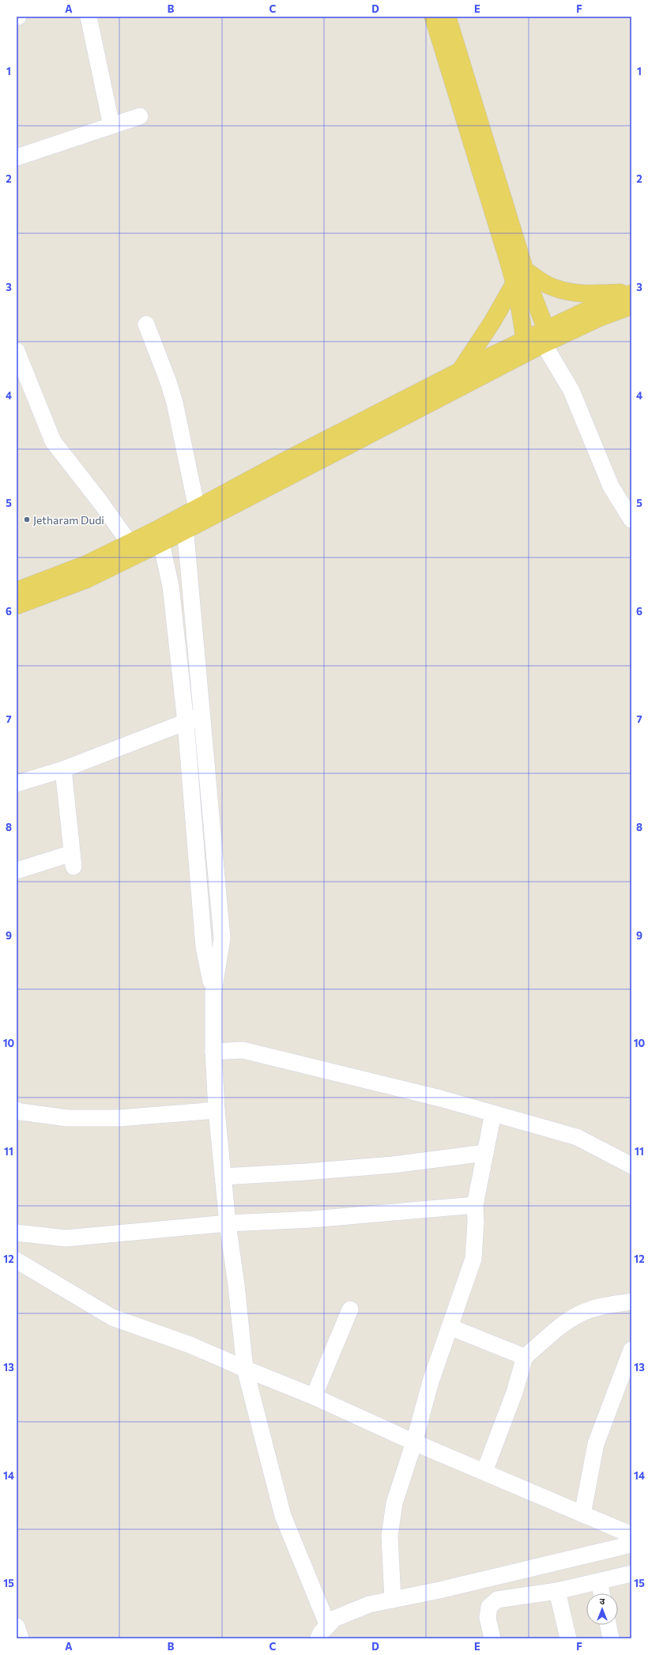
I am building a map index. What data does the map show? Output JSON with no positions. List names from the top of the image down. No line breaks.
{"places":["Jetharam Dudi"],"north":"top","grid":{"columns":["A","B","C","D","E","F"],"rows":["1","2","3","4","5","6","7","8","9","10","11","12","13","14","15"]}}
